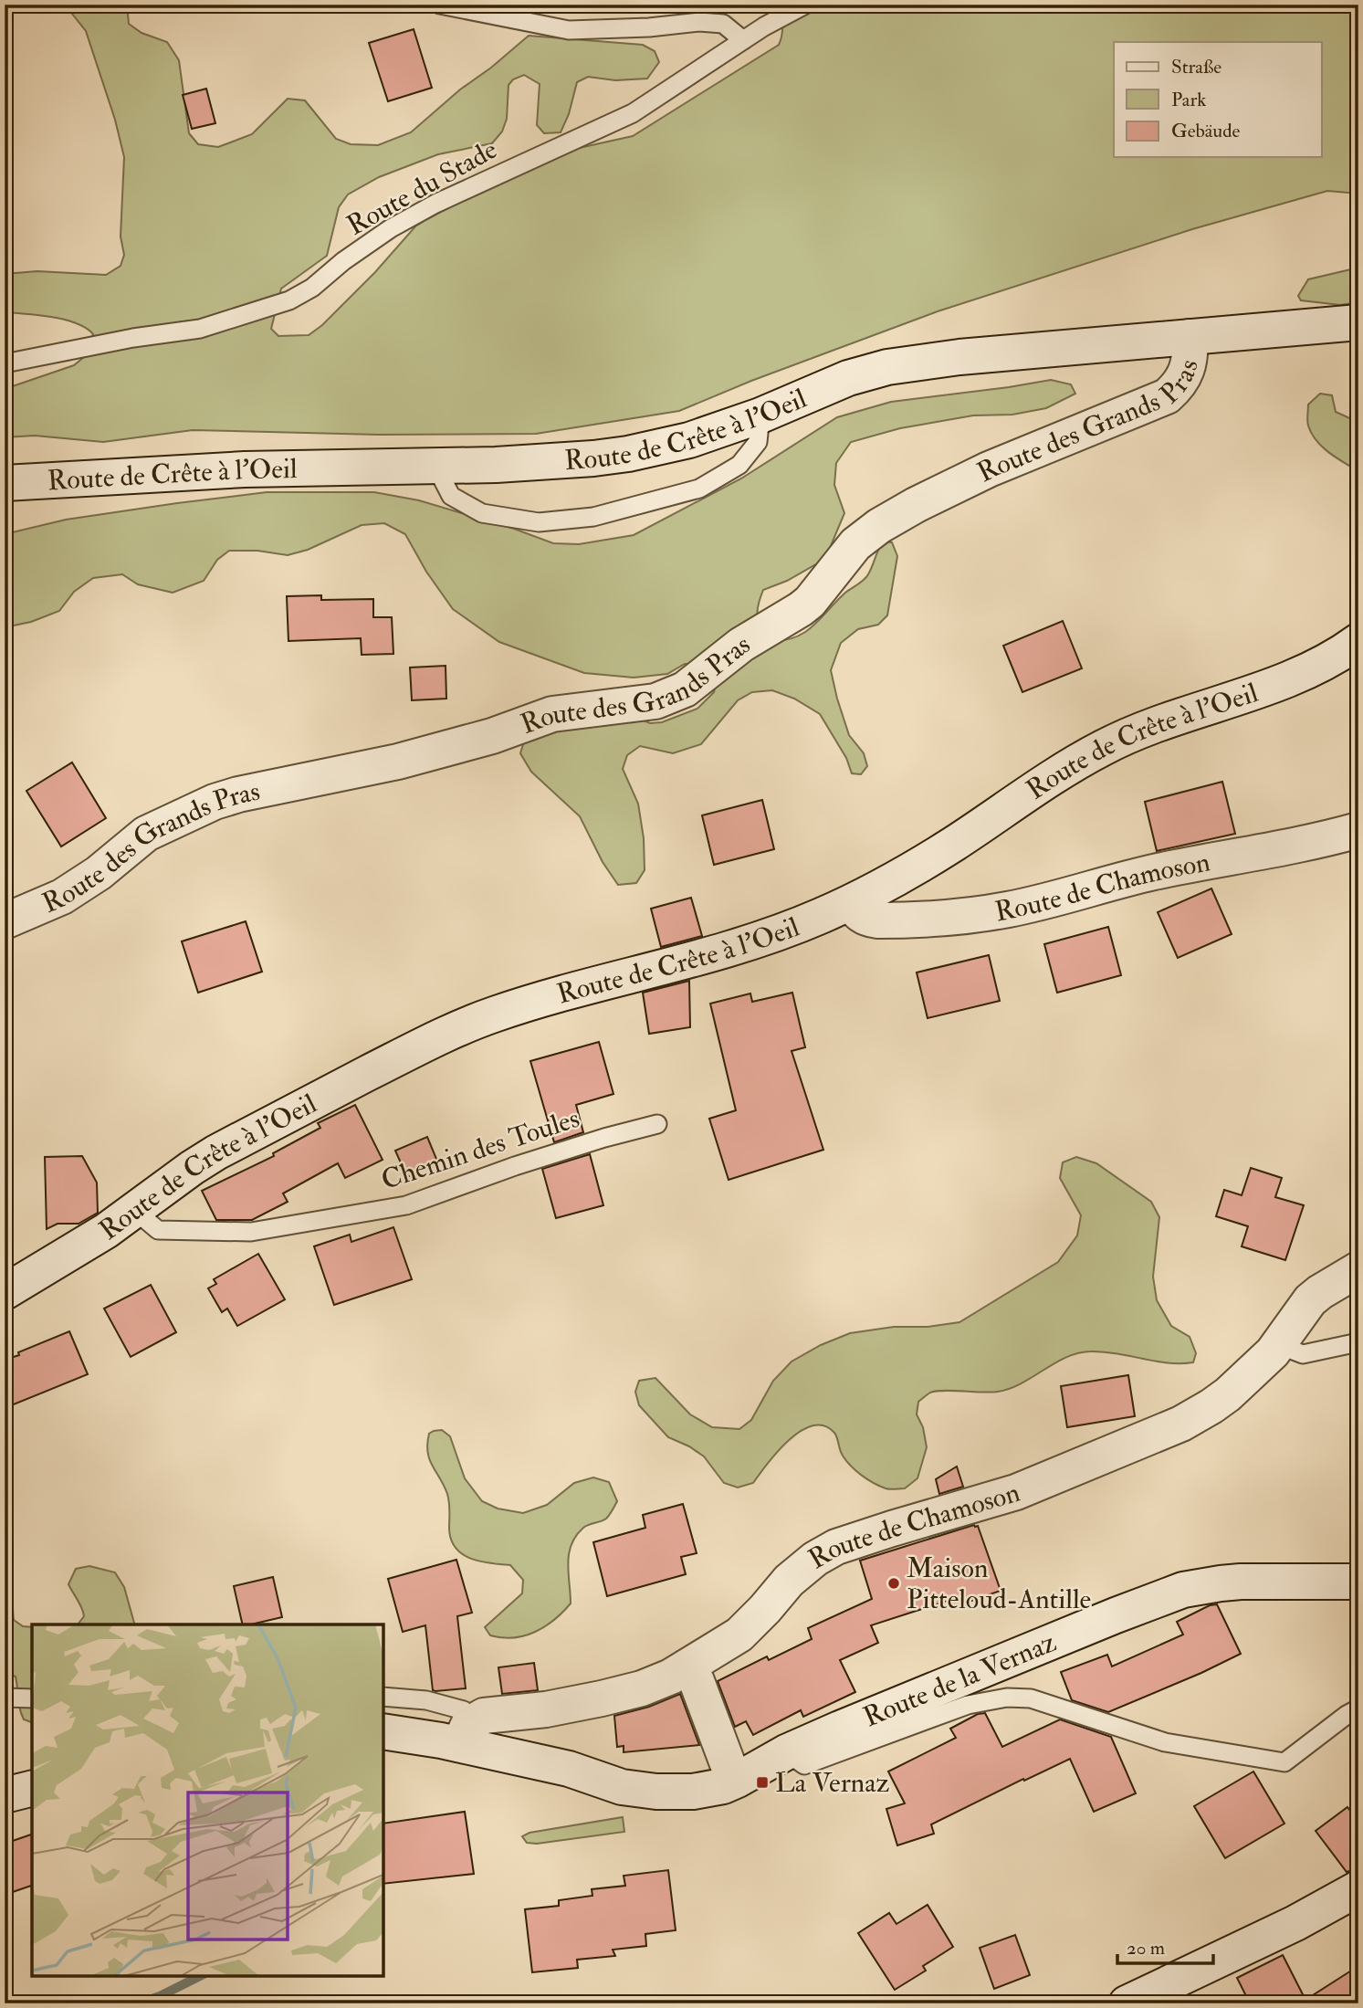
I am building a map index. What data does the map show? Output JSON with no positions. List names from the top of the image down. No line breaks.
{"streets":{"street":["Route des Grands Pras","Route de Crête à l'Oeil","Route de Chamoson","Route de la Vernaz"],"lane":["Route du Stade","Chemin des Toules"]},"crossings":[["Route des Grands Pras","Route de Crête à l'Oeil"],["Route de Crête à l'Oeil","Route de Chamoson"],["Route de Crête à l'Oeil","Chemin des Toules"],["Route de Chamoson","Route de la Vernaz"]],"places":{"other":["Maison Pitteloud-Antille"],"transit":["La Vernaz"]},"legend":["Straße","Park","Gebäude"],"scale_bar":"20 m"}
